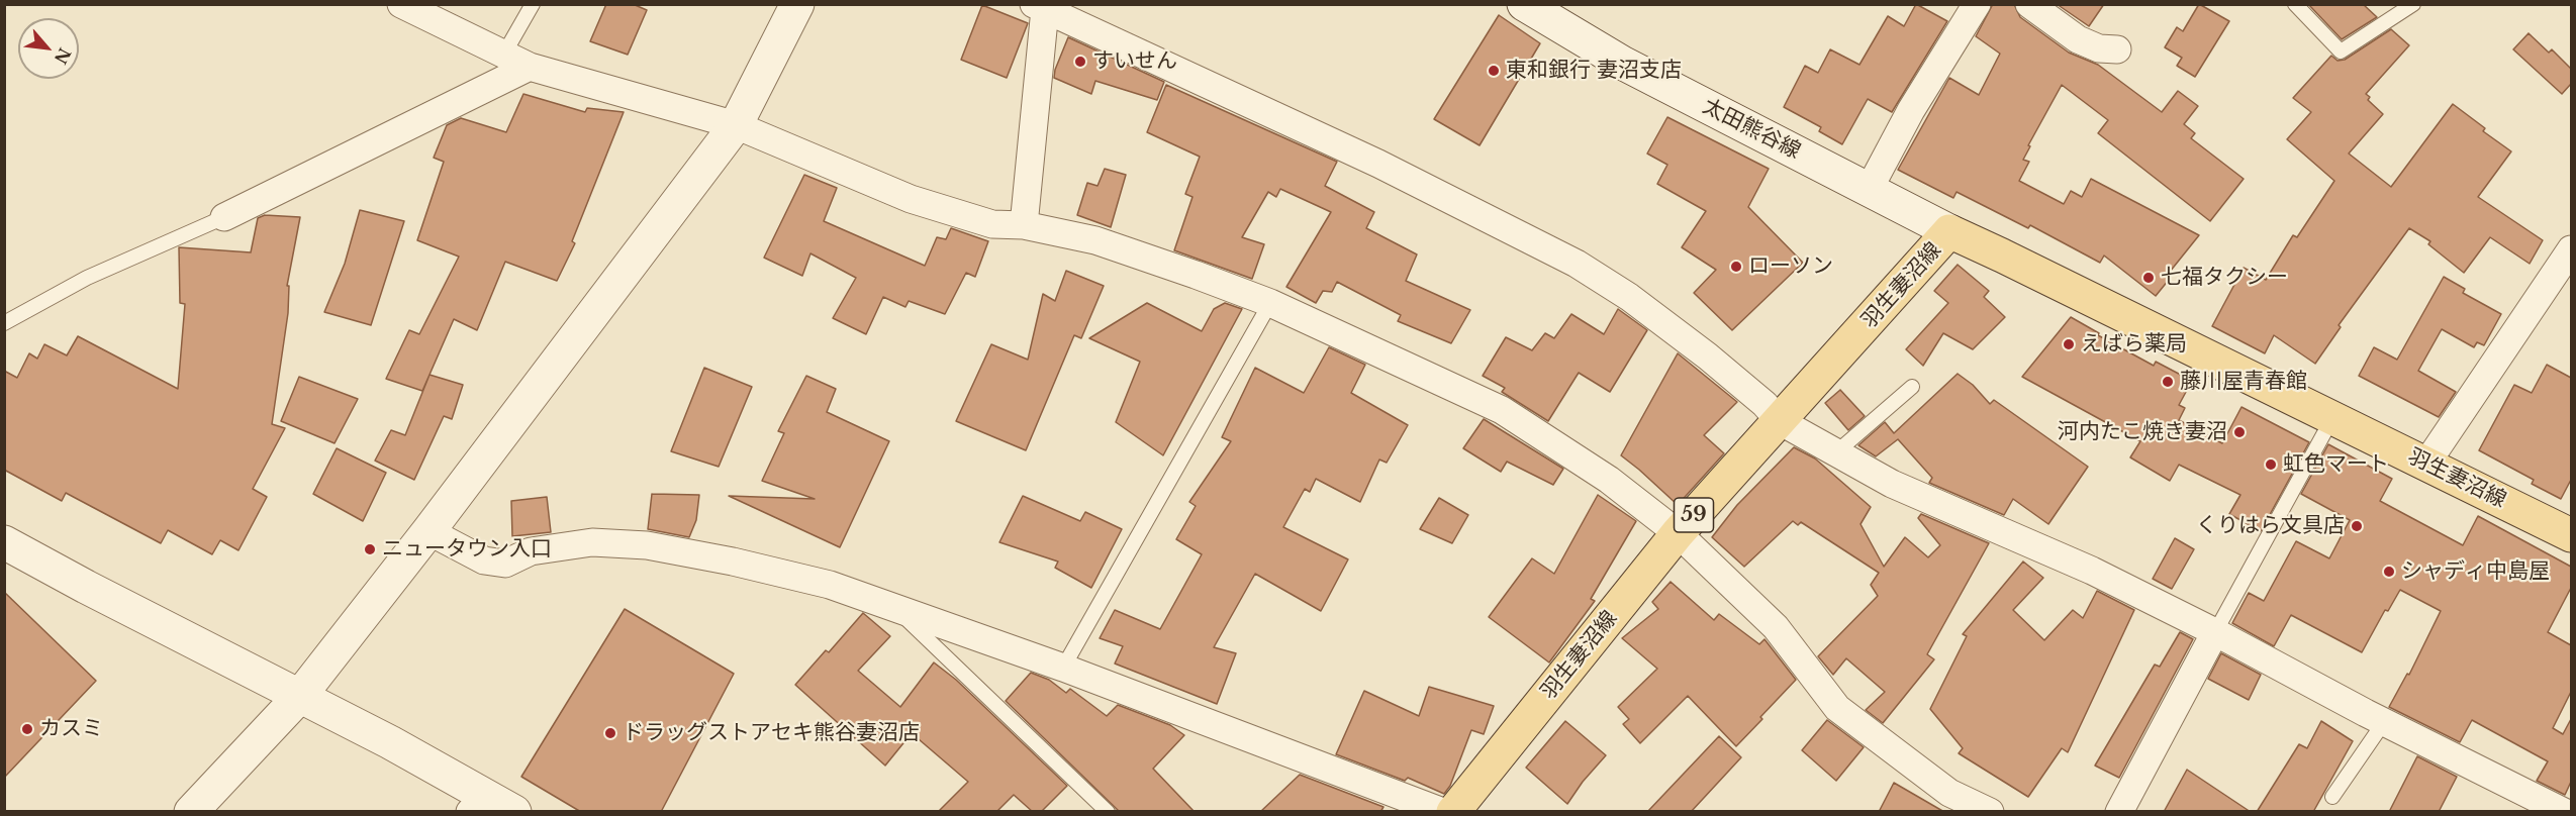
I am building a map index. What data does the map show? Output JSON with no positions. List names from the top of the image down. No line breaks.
{"streets":{"main road":["羽生妻沼線","59"],"street":["太田熊谷線"]},"crossings":[["太田熊谷線","羽生妻沼線"]],"places":["すいせん","東和銀行 妻沼支店","ローソン","七福タクシー","えばら薬局","藤川屋青春館","河内たこ焼き妻沼","虹色マート","くりはら文具店","ニュータウン入口","シャディ中島屋","カスミ","ドラッグストアセキ熊谷妻沼店"],"north":"bottom right"}
